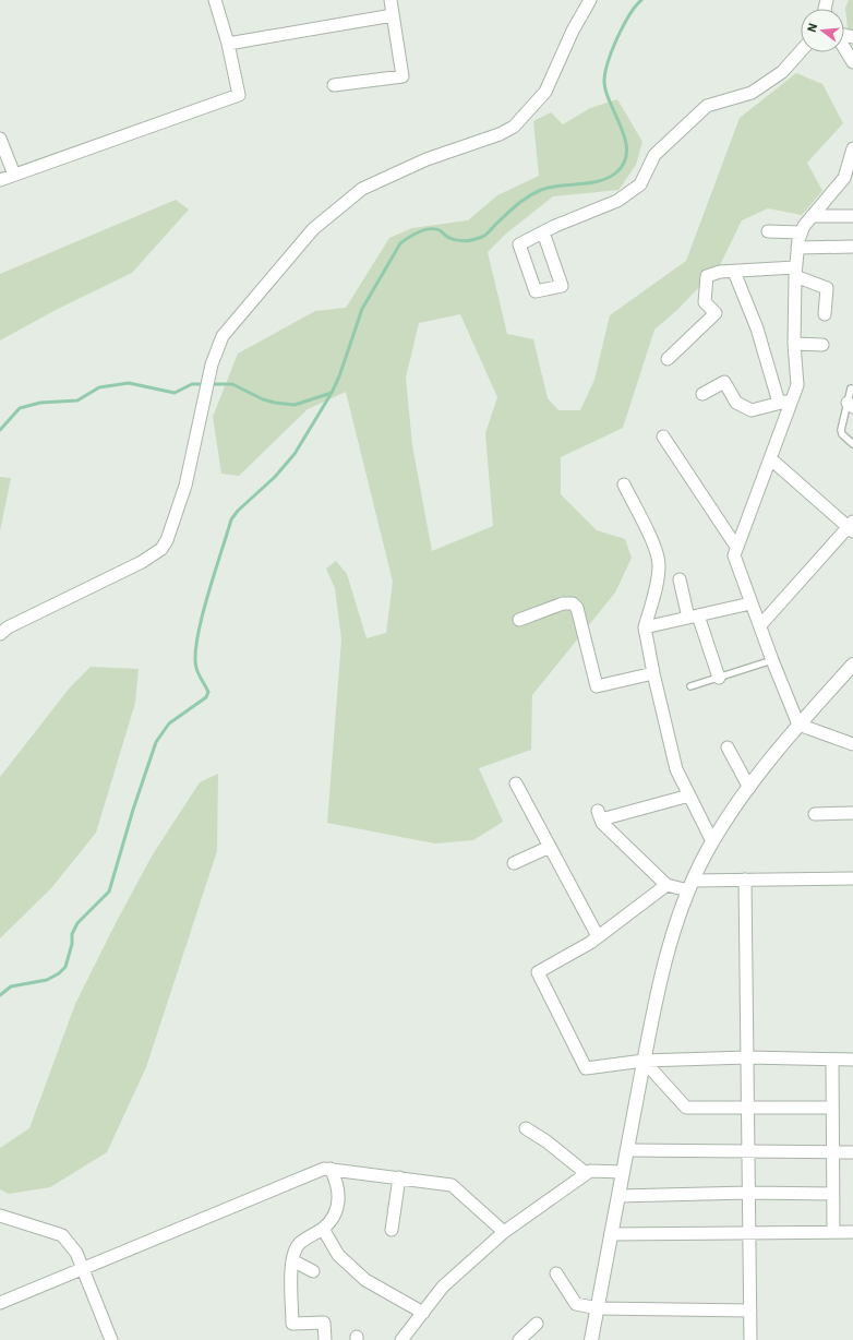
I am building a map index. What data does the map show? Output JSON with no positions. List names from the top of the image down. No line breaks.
{"north":"left"}
